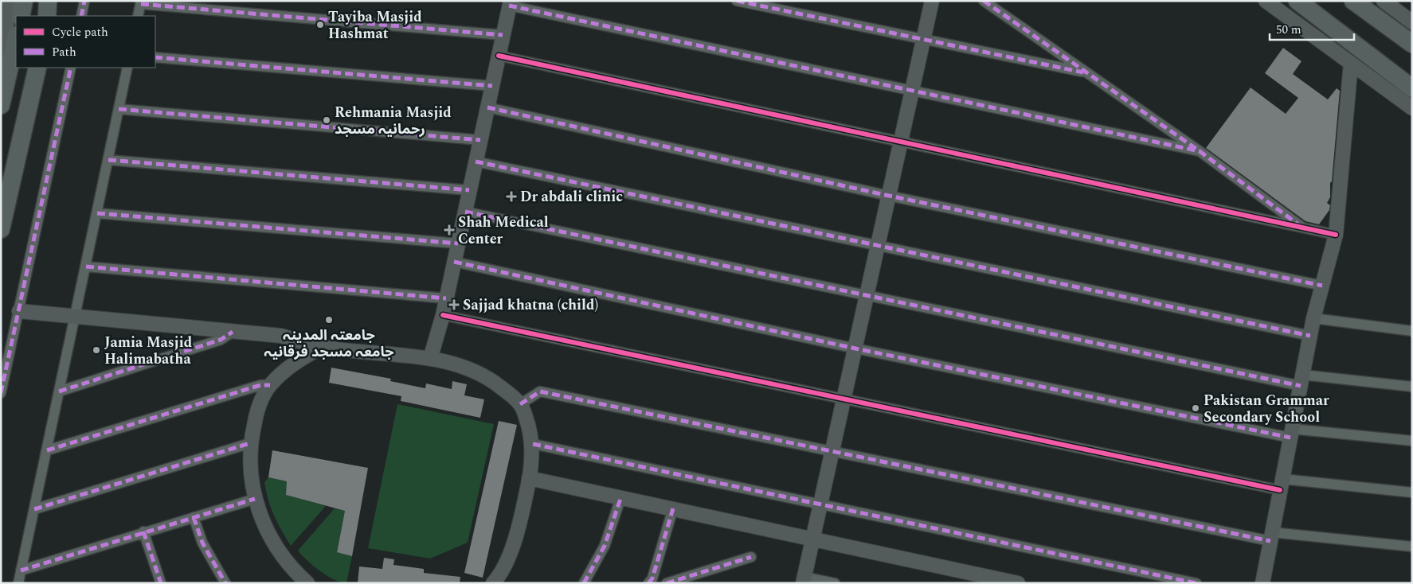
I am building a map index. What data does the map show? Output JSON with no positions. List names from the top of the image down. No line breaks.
{"places":{"other":["Tayiba Masjid Hashmat","Rehmania Masjid رحمانیہ مسجد","جامعتہ المدینہ جامعہ مسجد فرقانیہ","Jamia Masjid Halimabatha","Pakistan Grammar Secondary School"],"health":["Dr abdali clinic","Shah Medical Center","Sajjad khatna (child)"]},"legend":["Cycle path","Path"],"scale_bar":"50 m"}
